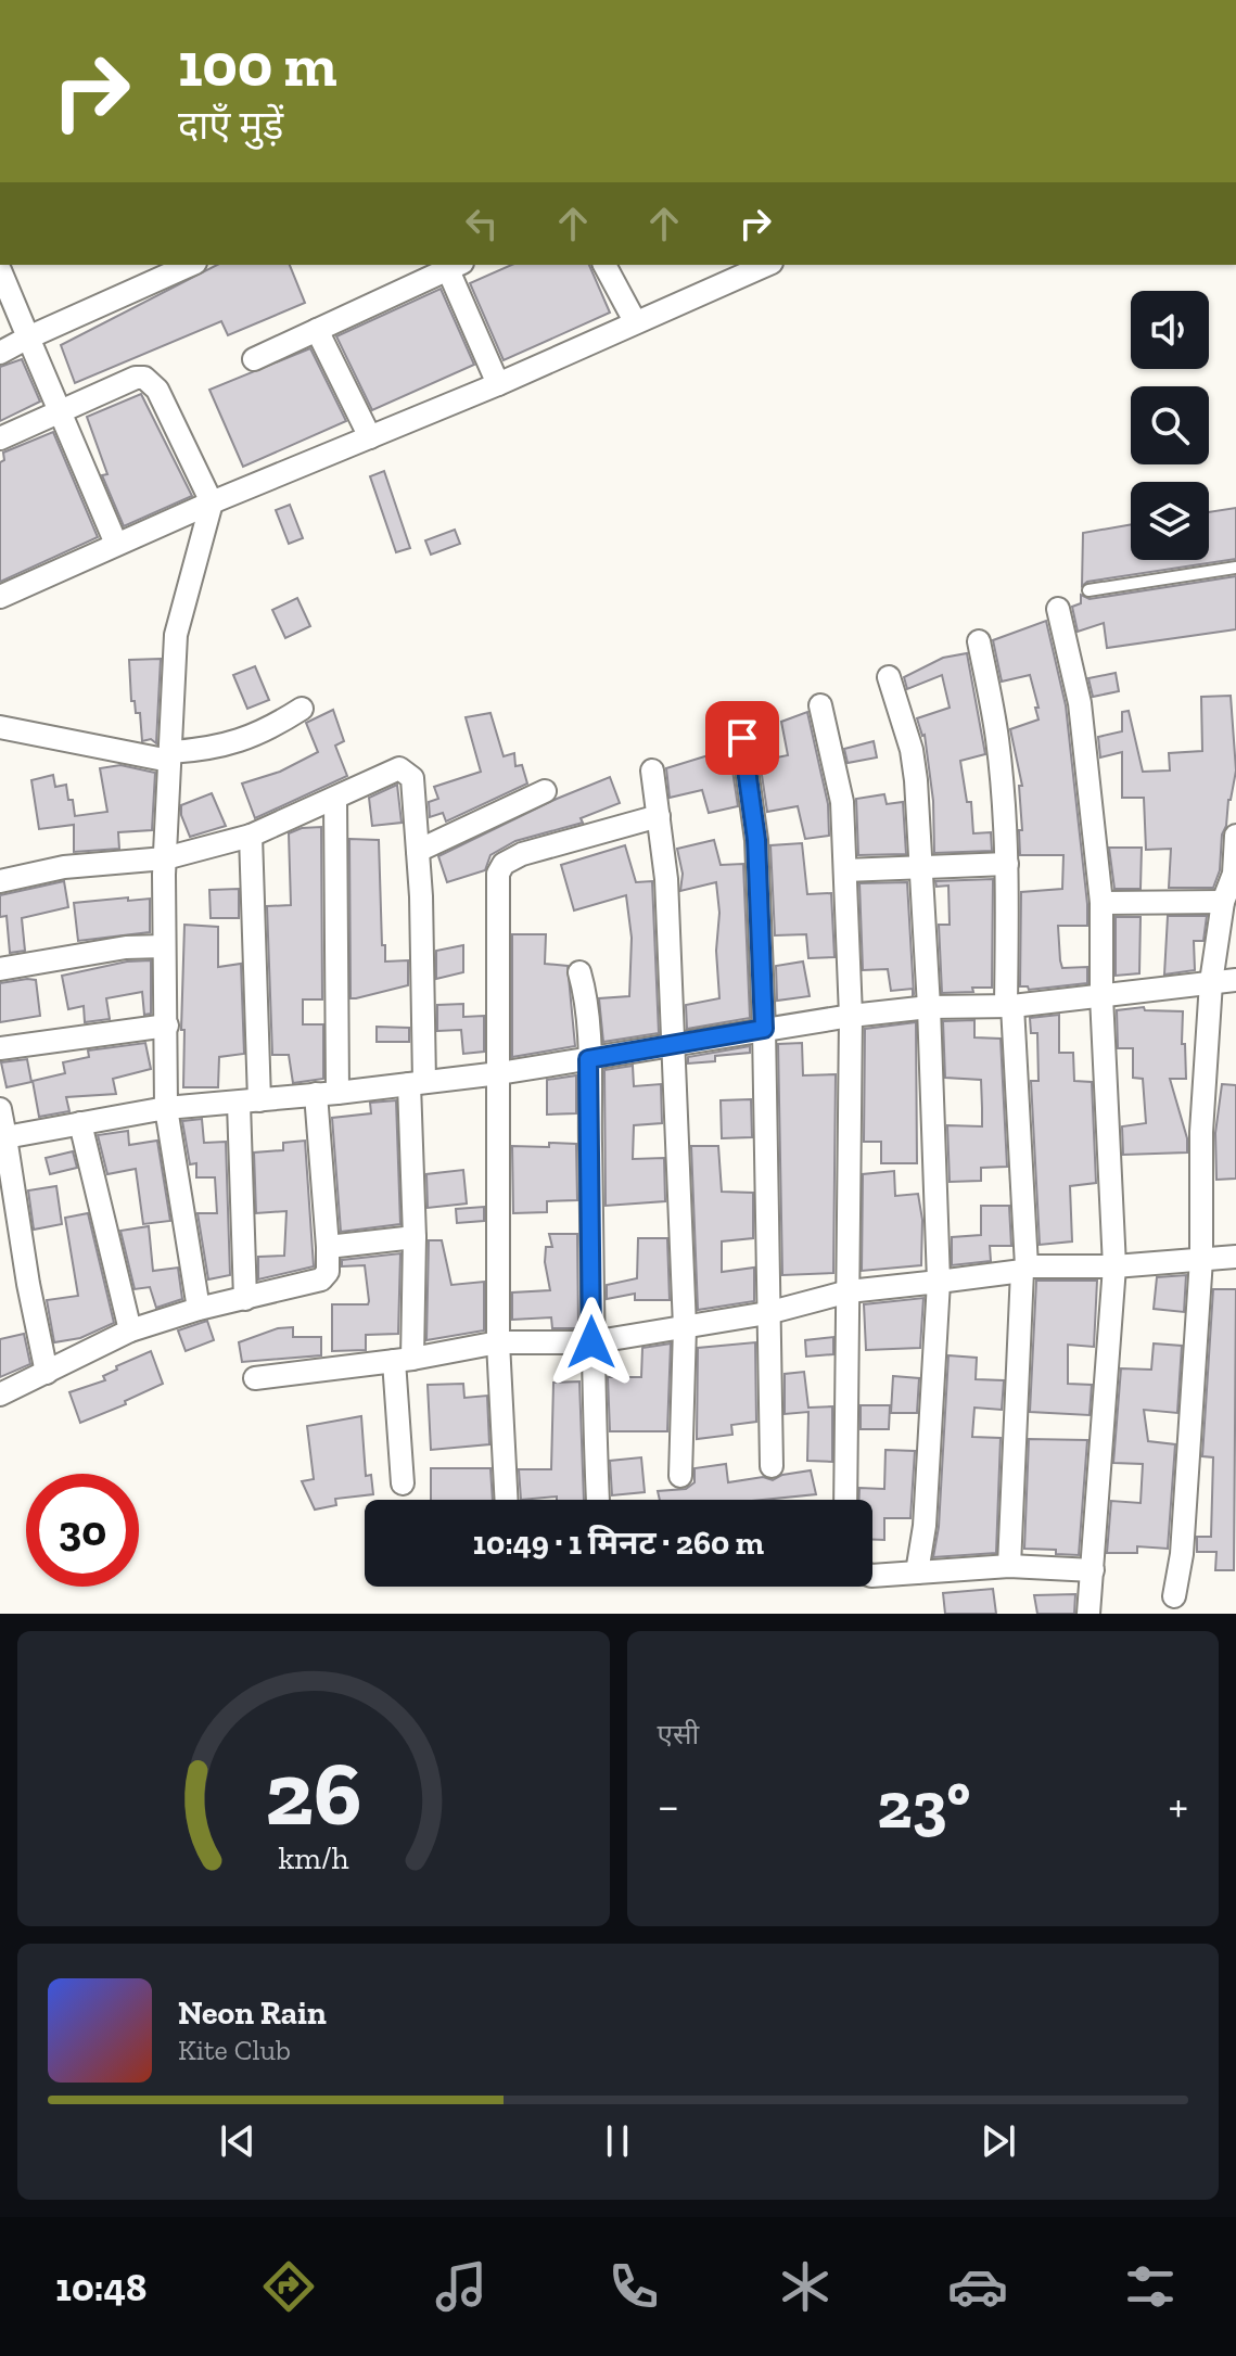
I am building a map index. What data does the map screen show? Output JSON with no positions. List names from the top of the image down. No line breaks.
{"page":{"turn":["100 m","दाएँ मुड़ें"],"limit":"30","trip":"10:49 · 1 मिनट · 260 m","tile":"एसी","heat":["−","23°","+"],"song":["Neon Rain","Kite Club"],"tabs":"10:48","gauge":["26","km/h"]}}
